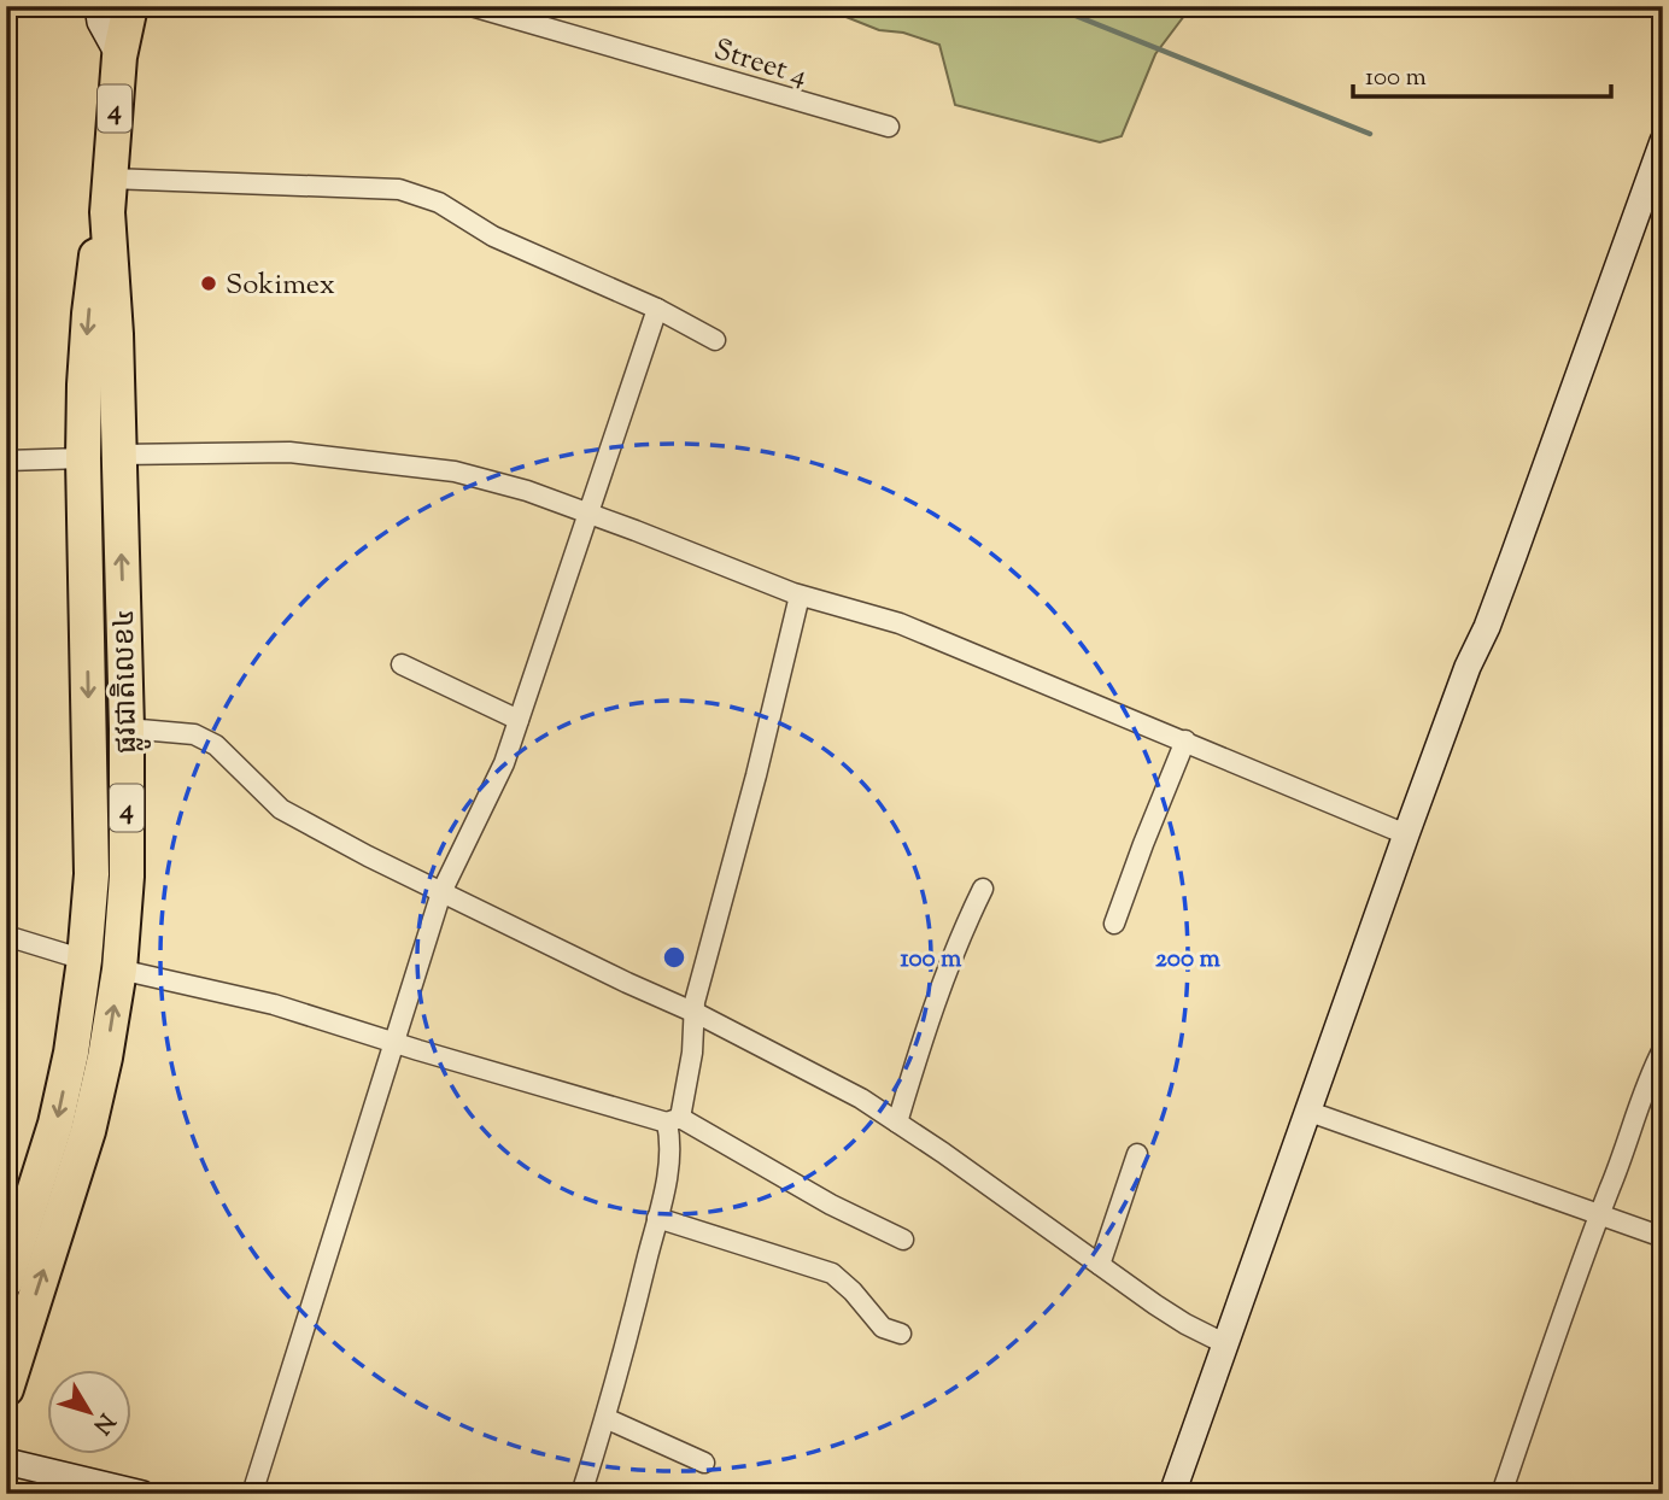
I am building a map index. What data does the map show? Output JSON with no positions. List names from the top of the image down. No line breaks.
{"streets":{"highway":["4","ផ្លូវជាតិលេខ៤"],"street":["S̄treet 4"]},"places":["Sokimex"],"scale_bar":"100 m","north":"bottom right","rings":["100 m","200 m"]}
